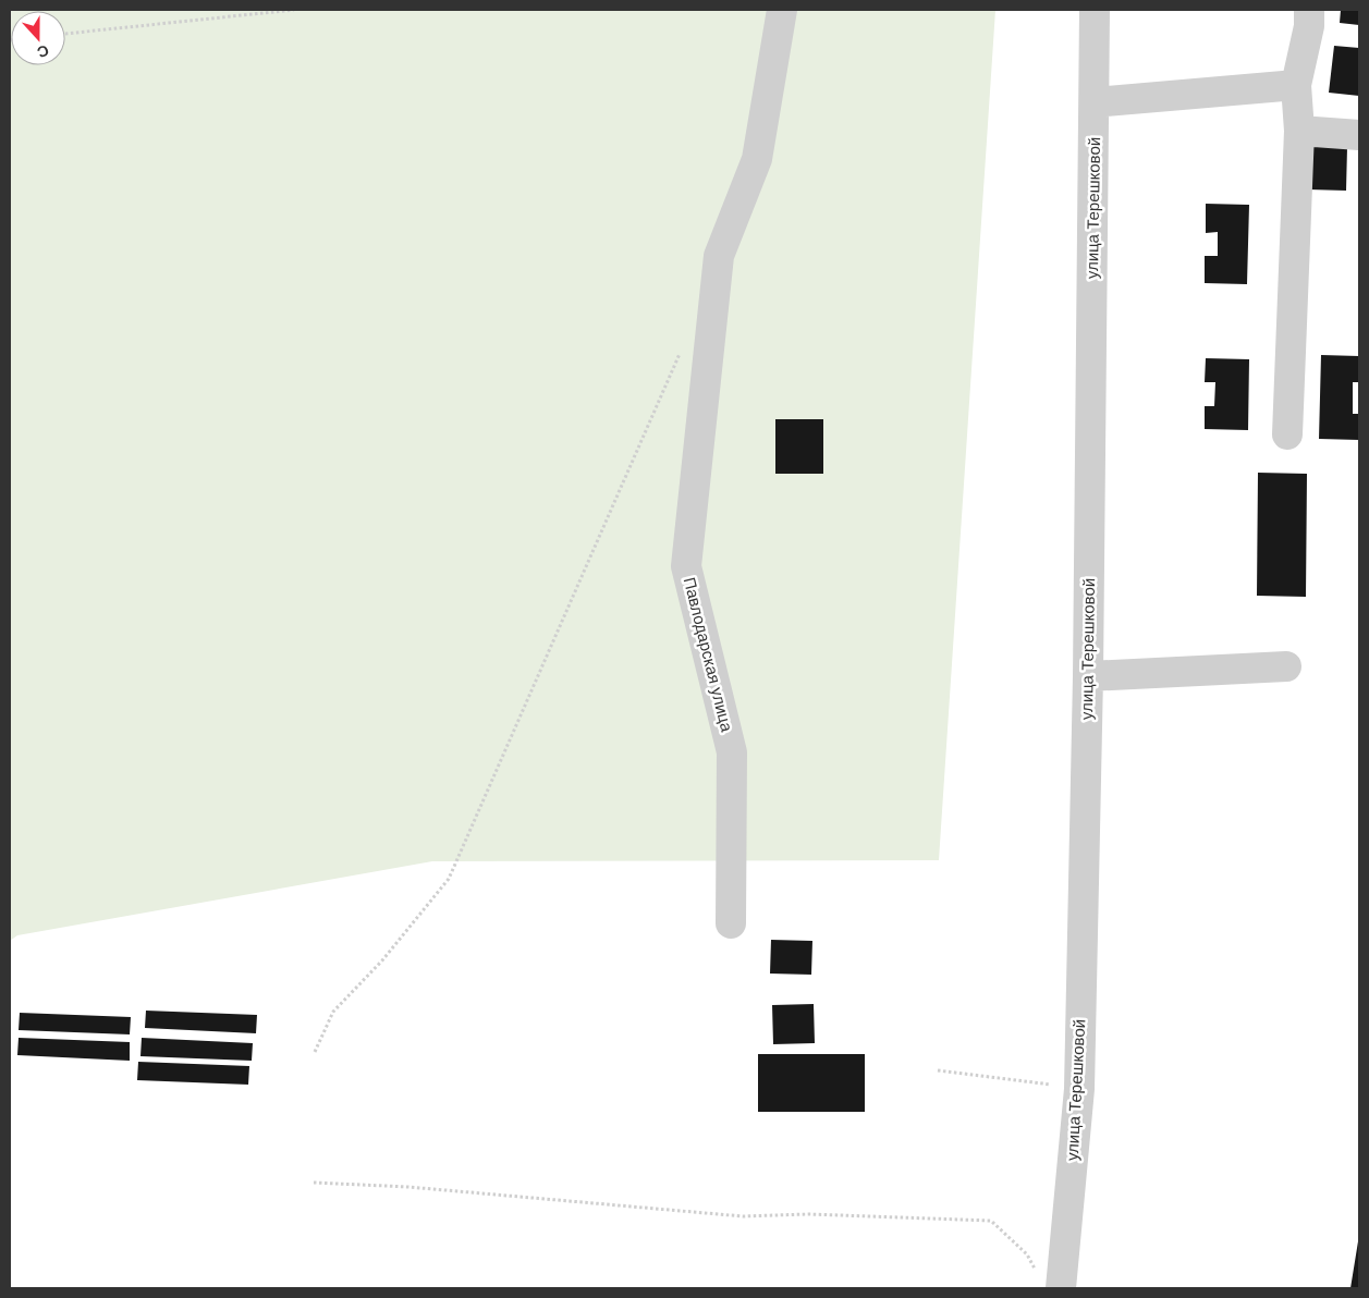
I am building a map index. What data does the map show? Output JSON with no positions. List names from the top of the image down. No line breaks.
{"streets":{"street":["улица Терешковой","Павлодарская улица"]},"north":"bottom"}
